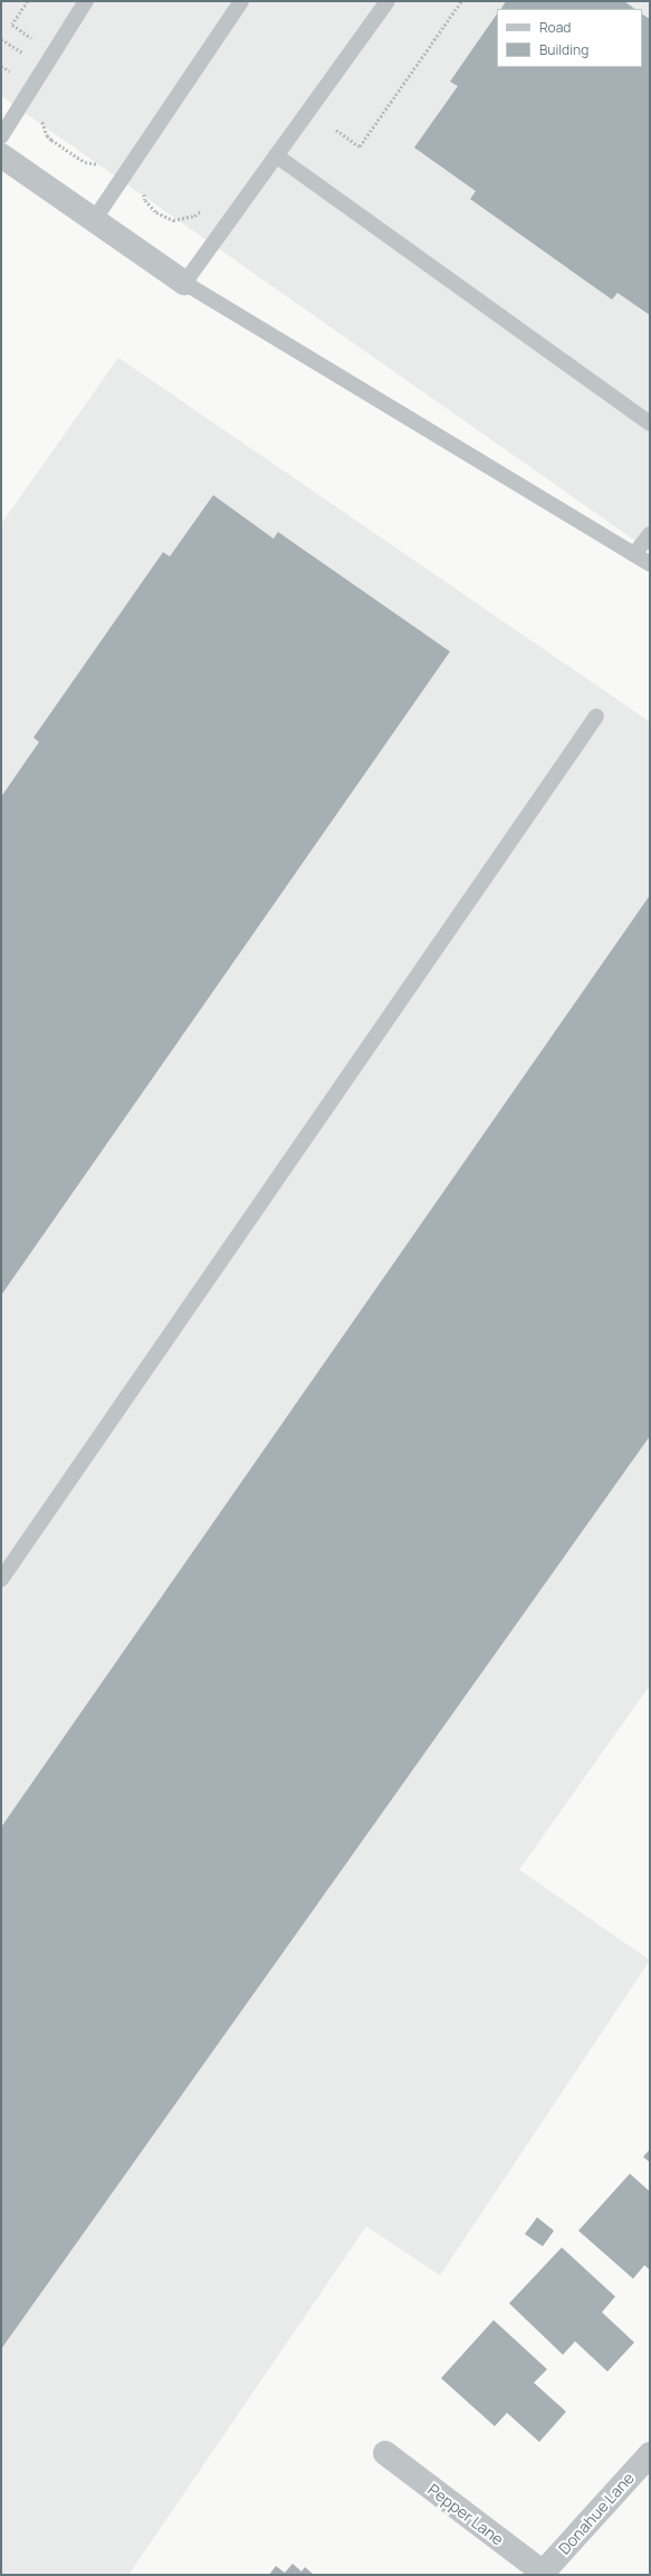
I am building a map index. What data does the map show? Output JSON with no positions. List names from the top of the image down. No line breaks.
{"streets":{"street":["Donahue Lane","Pepper Lane"]},"crossings":[["Donahue Lane","Pepper Lane"]],"legend":["Road","Building"]}
